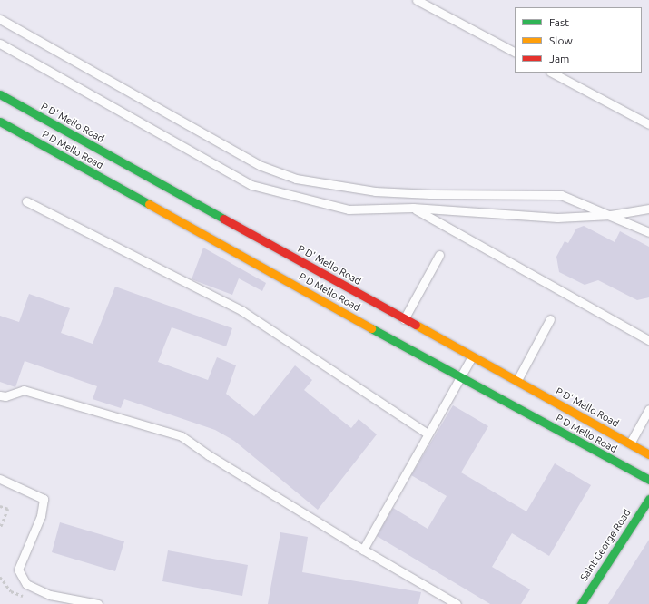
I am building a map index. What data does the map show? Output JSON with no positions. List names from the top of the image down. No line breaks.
{"streets":{"main road":["P D' Mello Road","P D Mello Road","Saint George Road"]},"legend":["Fast","Slow","Jam"]}
